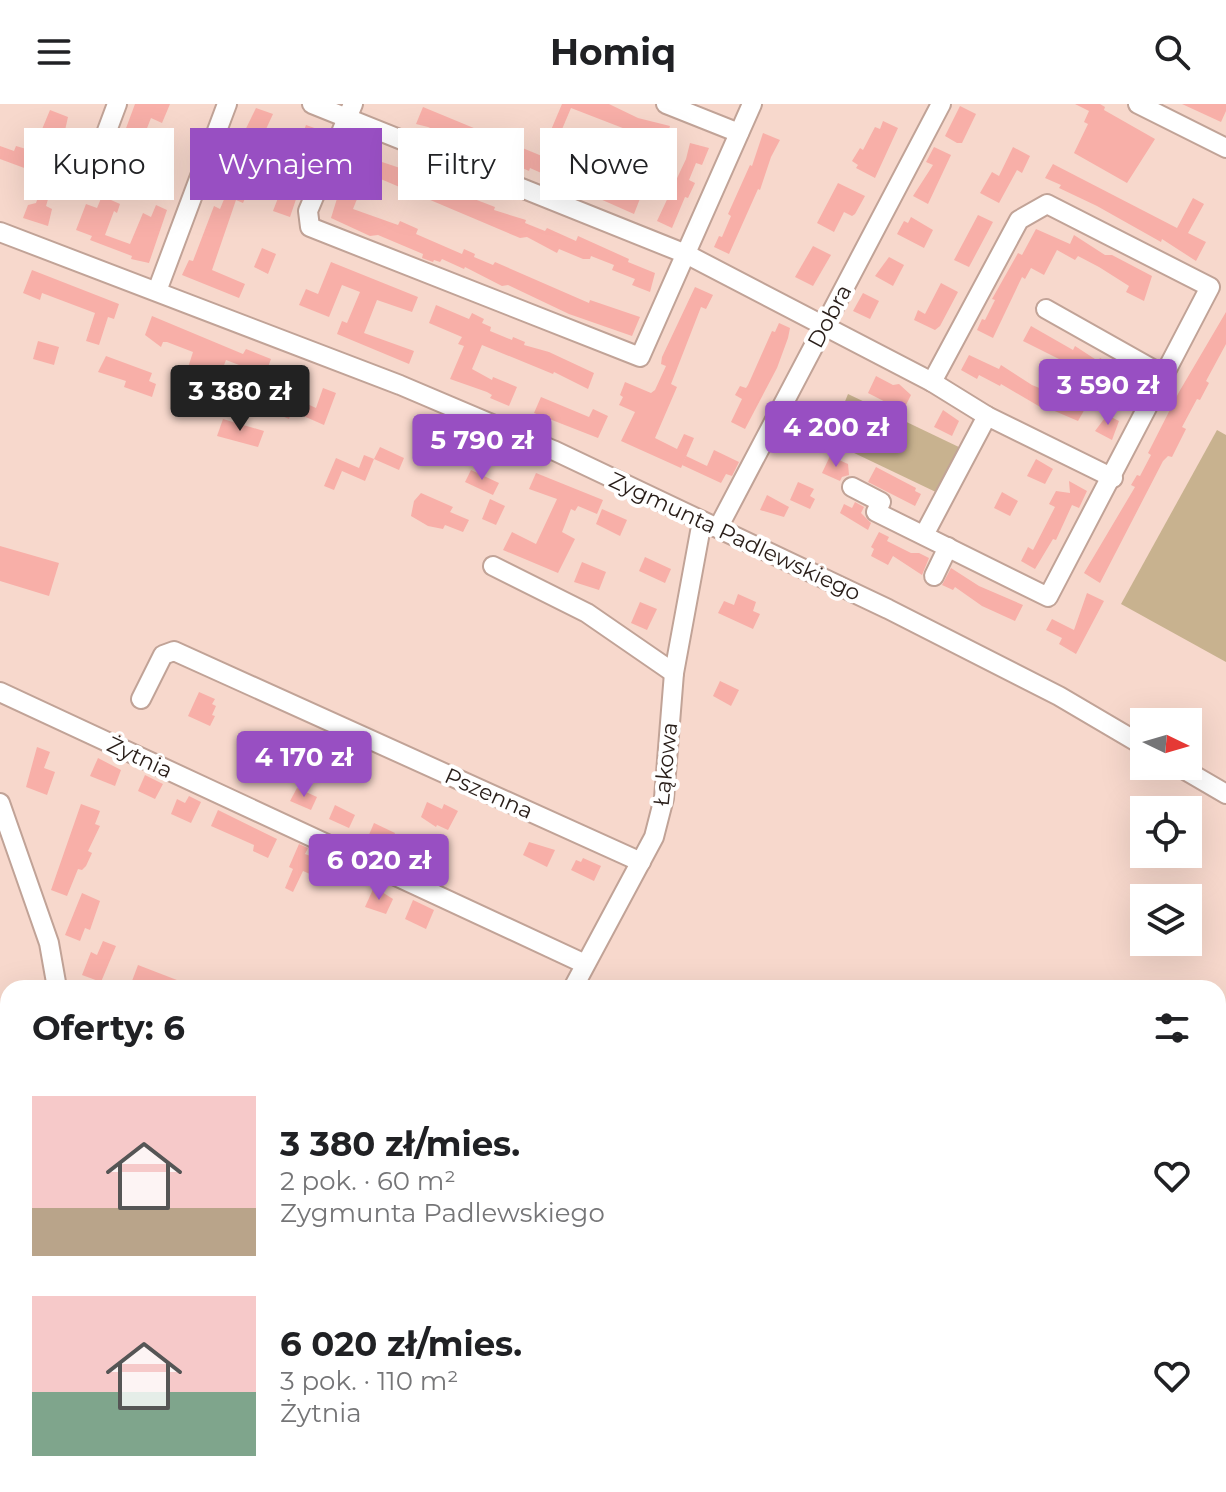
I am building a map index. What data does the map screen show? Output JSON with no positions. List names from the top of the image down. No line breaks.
{"streets":{"street":["Dobra","Zygmunta Padlewskiego","Żytnia","Łąkowa","Pszenna"]},"crossings":[["Dobra","Zygmunta Padlewskiego"],["Dobra","Łąkowa"],["Zygmunta Padlewskiego","Łąkowa"],["Żytnia","Łąkowa"],["Łąkowa","Pszenna"]],"north":"right","page":{"header":"Homiq","chip":["Kupno","Wynajem","Filtry","Nowe"],"price":["3 590 zł","3 380 zł","4 200 zł","5 790 zł","4 170 zł","6 020 zł"],"heading":"Oferty: 6","list":[{"name":"3 380 zł/mies.","note":"2 pok. · 60 m² · Zygmunta Padlewskiego"},{"name":"6 020 zł/mies.","note":"3 pok. · 110 m² · Żytnia"}]}}
